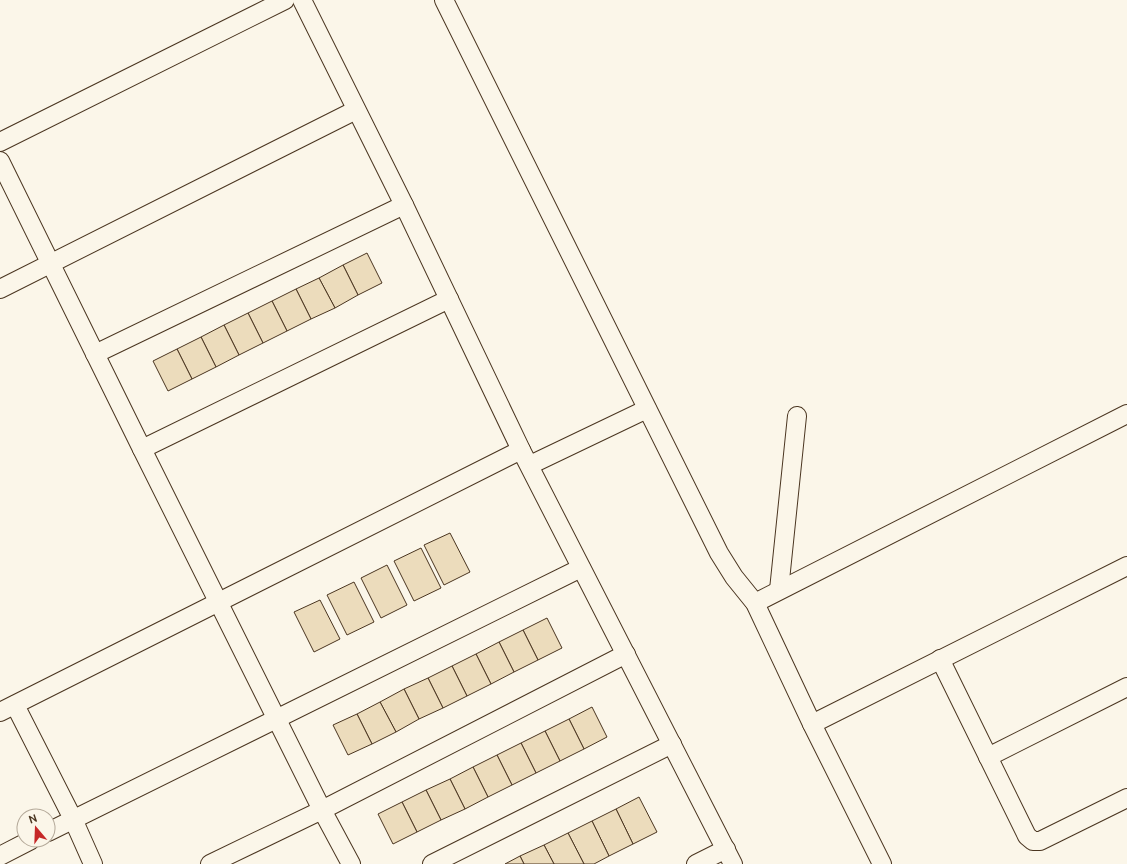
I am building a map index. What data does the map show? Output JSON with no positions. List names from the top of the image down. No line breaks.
{"north":"top"}
